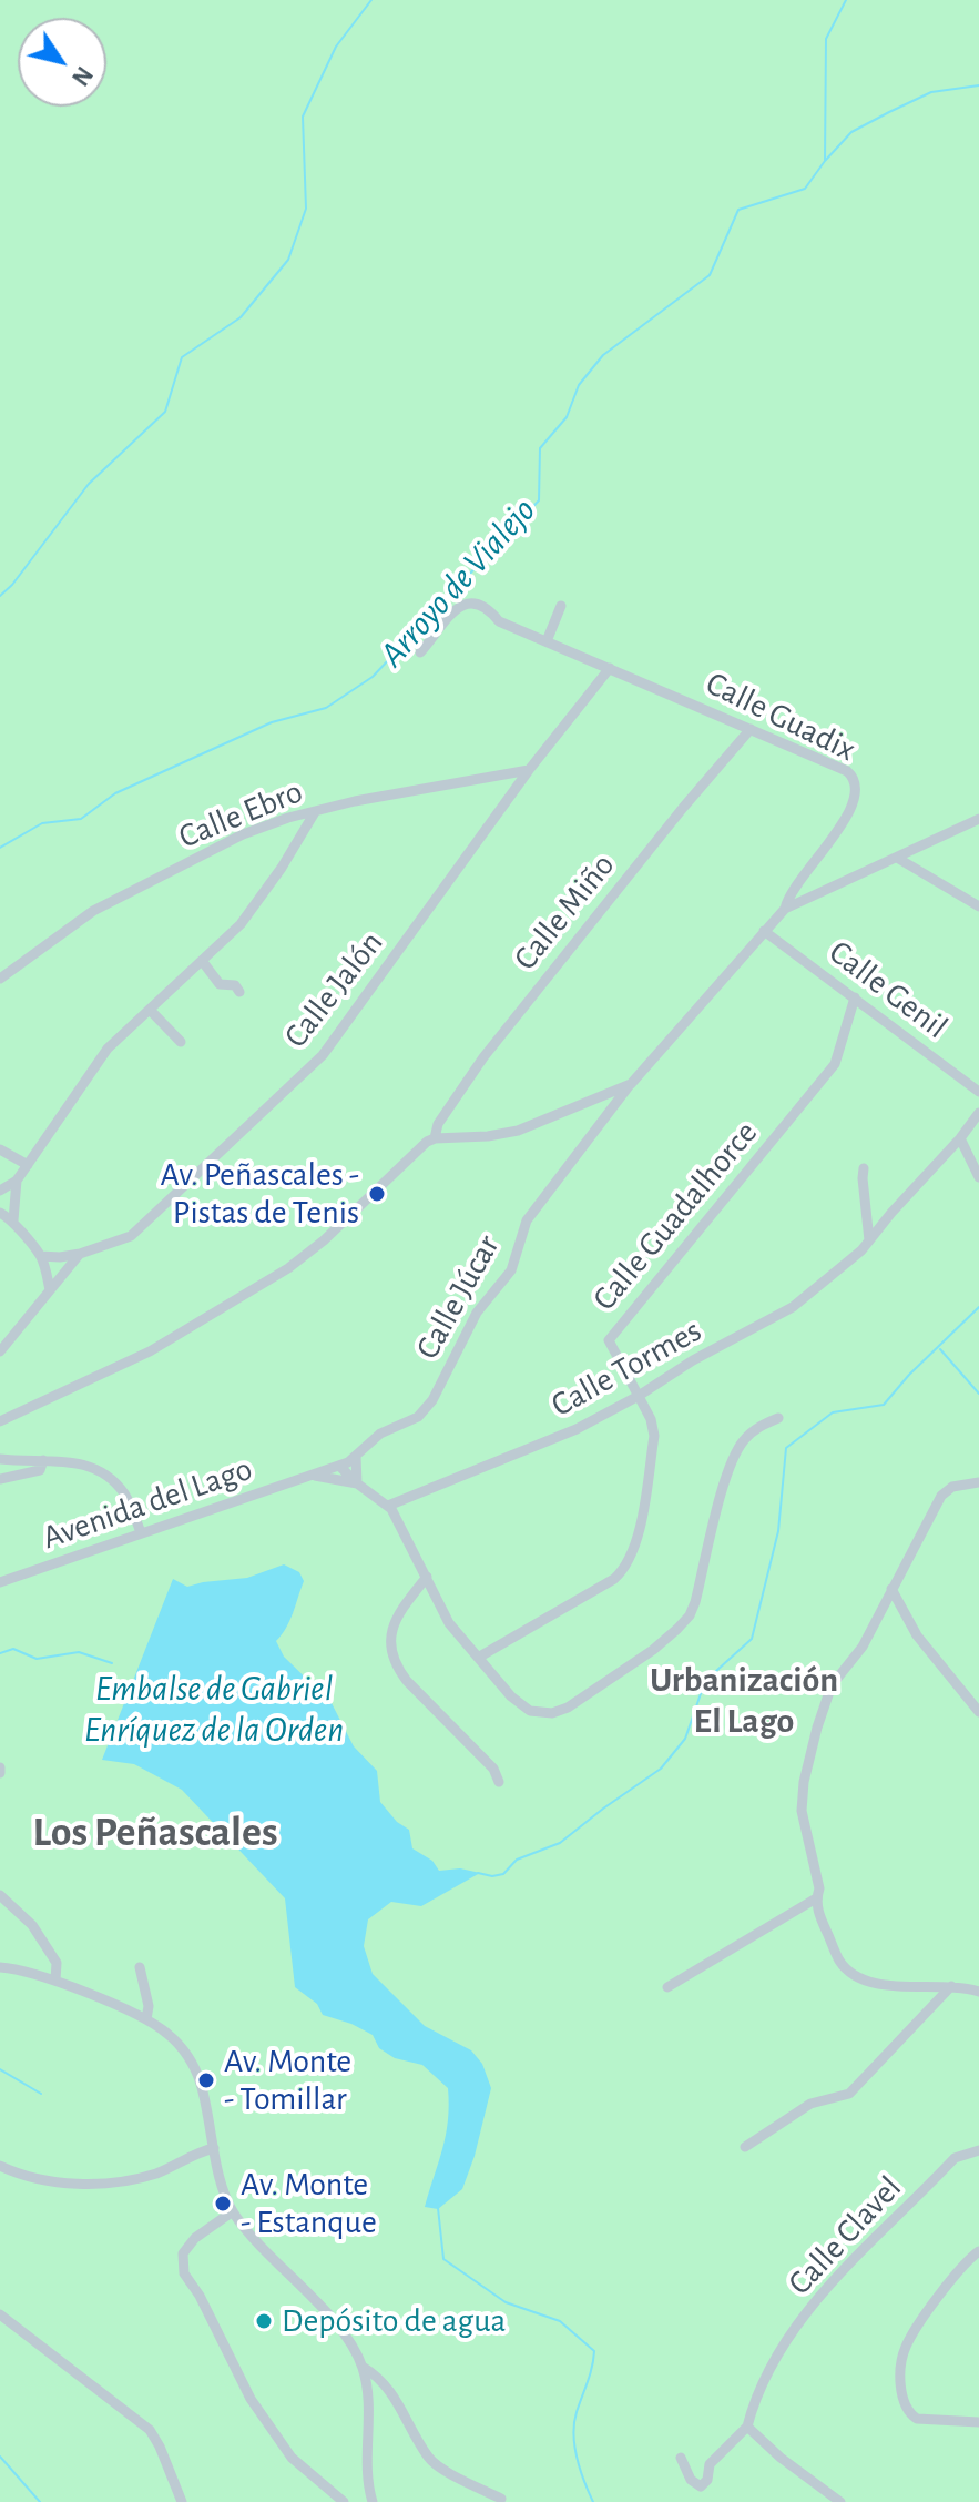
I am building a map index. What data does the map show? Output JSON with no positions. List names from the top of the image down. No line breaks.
{"streets":{"street":["Calle Guadix","Calle Ebro","Calle Miño","Calle Jalón","Calle Genil","Calle Guadalhorce","Calle Júcar","Calle Tormes","Avenida del Lago","Calle Clavel"]},"crossings":[["Calle Guadix","Calle Miño"],["Calle Guadix","Calle Jalón"],["Calle Guadix","Calle Júcar"],["Calle Ebro","Calle Jalón"],["Calle Genil","Calle Guadalhorce"],["Calle Genil","Calle Júcar"],["Calle Guadalhorce","Calle Tormes"],["Calle Guadalhorce","Avenida del Lago"],["Calle Júcar","Avenida del Lago"],["Calle Tormes","Avenida del Lago"]],"districts":["Urbanización El Lago","Los Peñascales"],"water":["Arroyo de Vialejo","Embalse de Gabriel Enríquez de la Orden"],"places":["Av. Peñascales - Pistas de Tenis","Av. Monte - Tomillar","Av. Monte - Estanque","Depósito de agua"],"north":"bottom right"}
